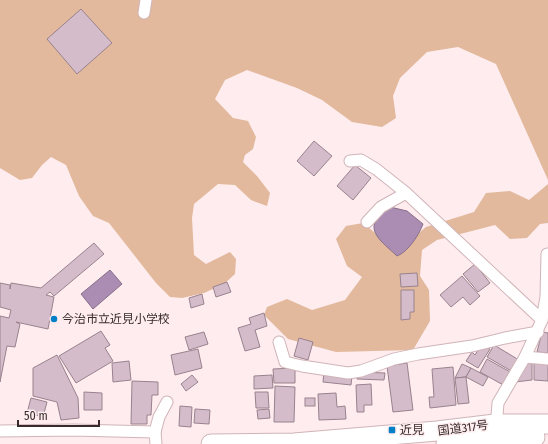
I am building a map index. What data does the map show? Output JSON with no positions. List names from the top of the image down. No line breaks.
{"streets":{"highway":["国道317号"]},"places":{"other":["今治市立近見小学校"],"transit":["近見"]},"scale_bar":"50 m"}
